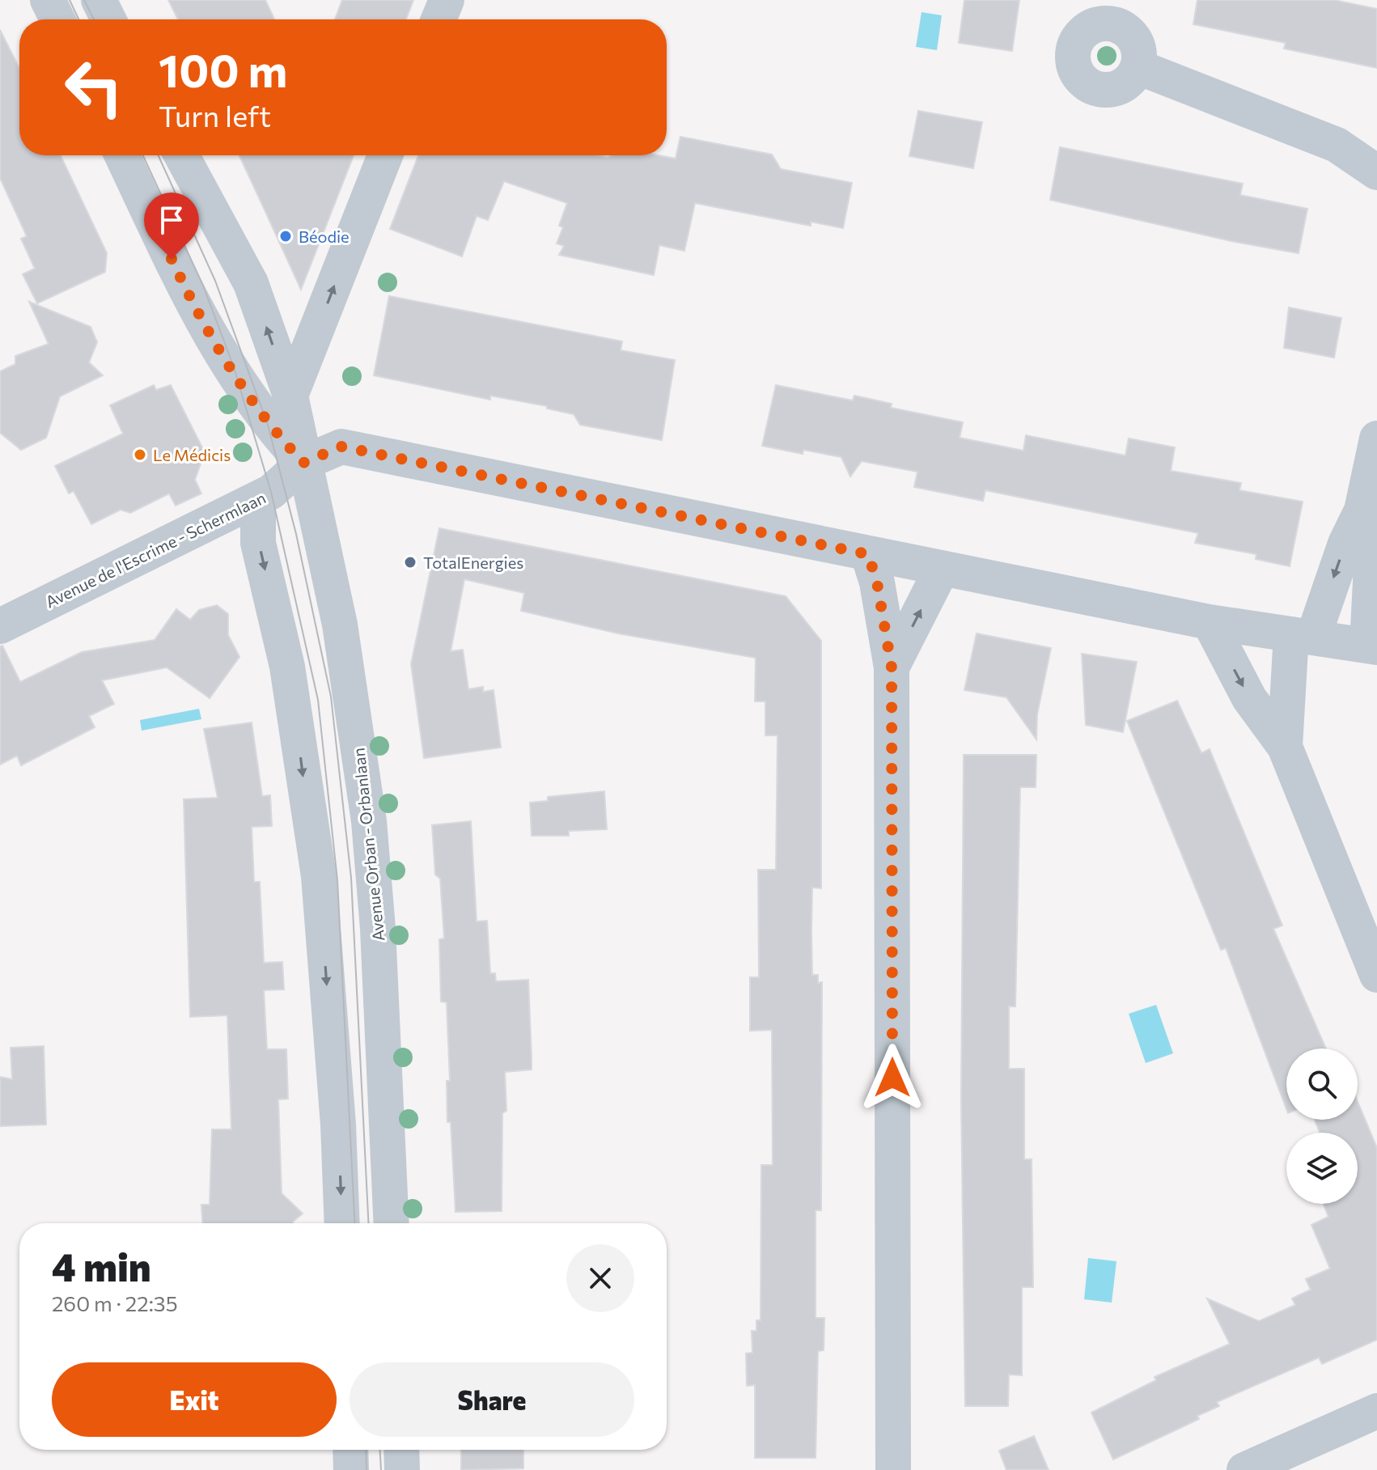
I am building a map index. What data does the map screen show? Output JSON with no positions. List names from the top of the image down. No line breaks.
{"streets":{"street":["Avenue de l'Escrime - Schermlaan","Avenue Orban - Orbanlaan"]},"crossings":[["Avenue de l'Escrime - Schermlaan","Avenue Orban - Orbanlaan"]],"places":["Béodie","Le Médicis","TotalEnergies"],"page":{"turn":["100 m","Turn left"],"heading":["4 min","260 m · 22:35"],"buttons":["Exit","Share"]}}
